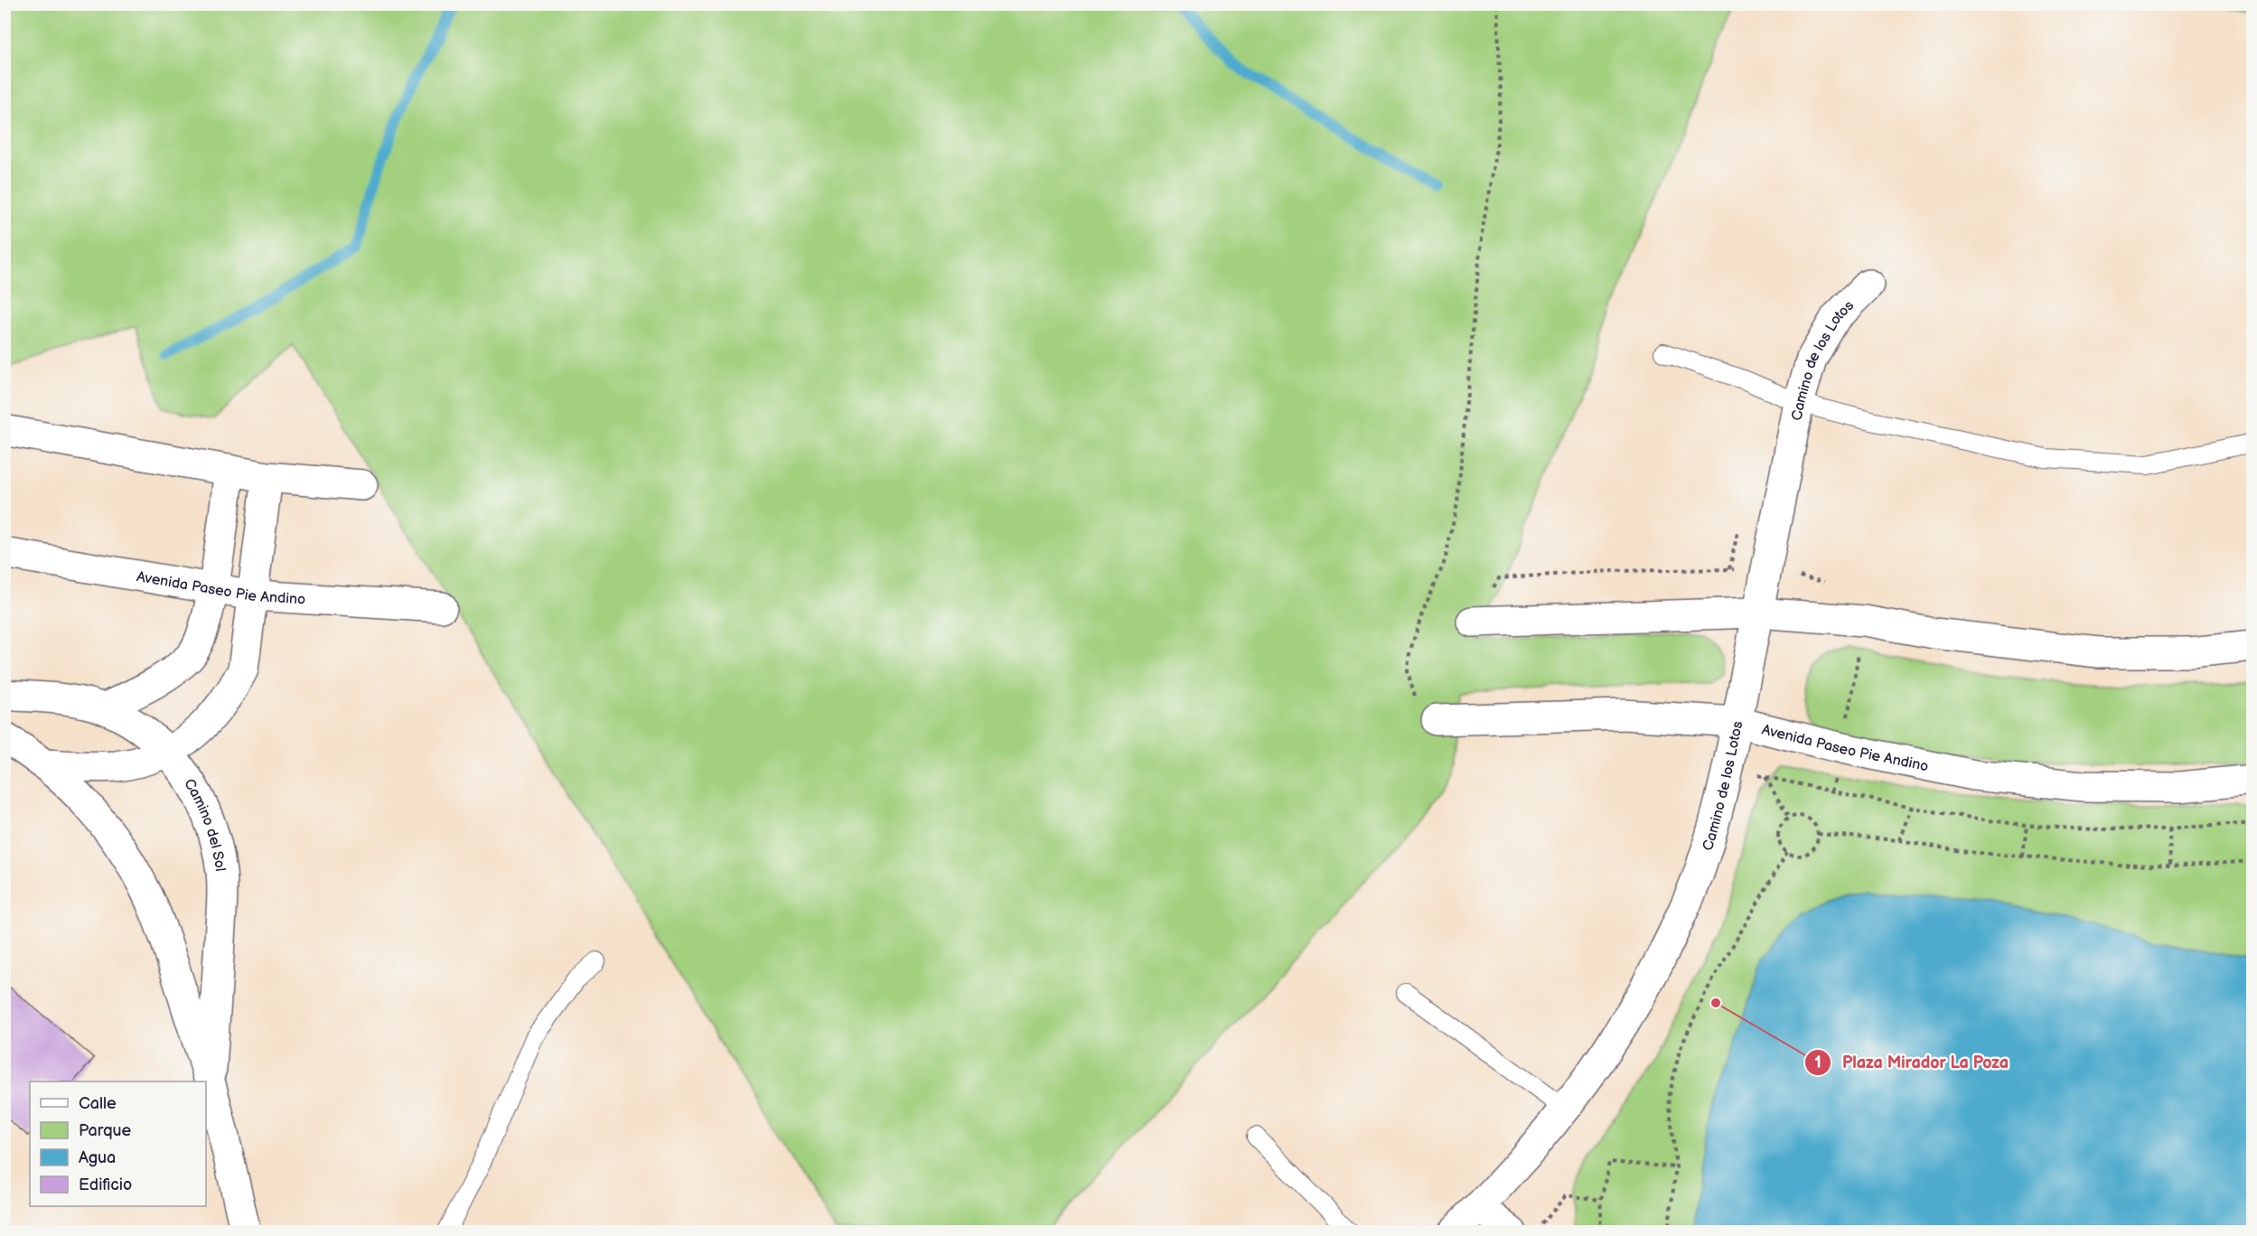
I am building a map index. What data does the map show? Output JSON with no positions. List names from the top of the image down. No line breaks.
{"streets":{"street":["Camino de los Lotos","Avenida Paseo Pie Andino","Camino del Sol"]},"crossings":[["Camino de los Lotos","Avenida Paseo Pie Andino"]],"places":["Plaza Mirador La Poza"],"legend":["Calle","Parque","Agua","Edificio"]}
